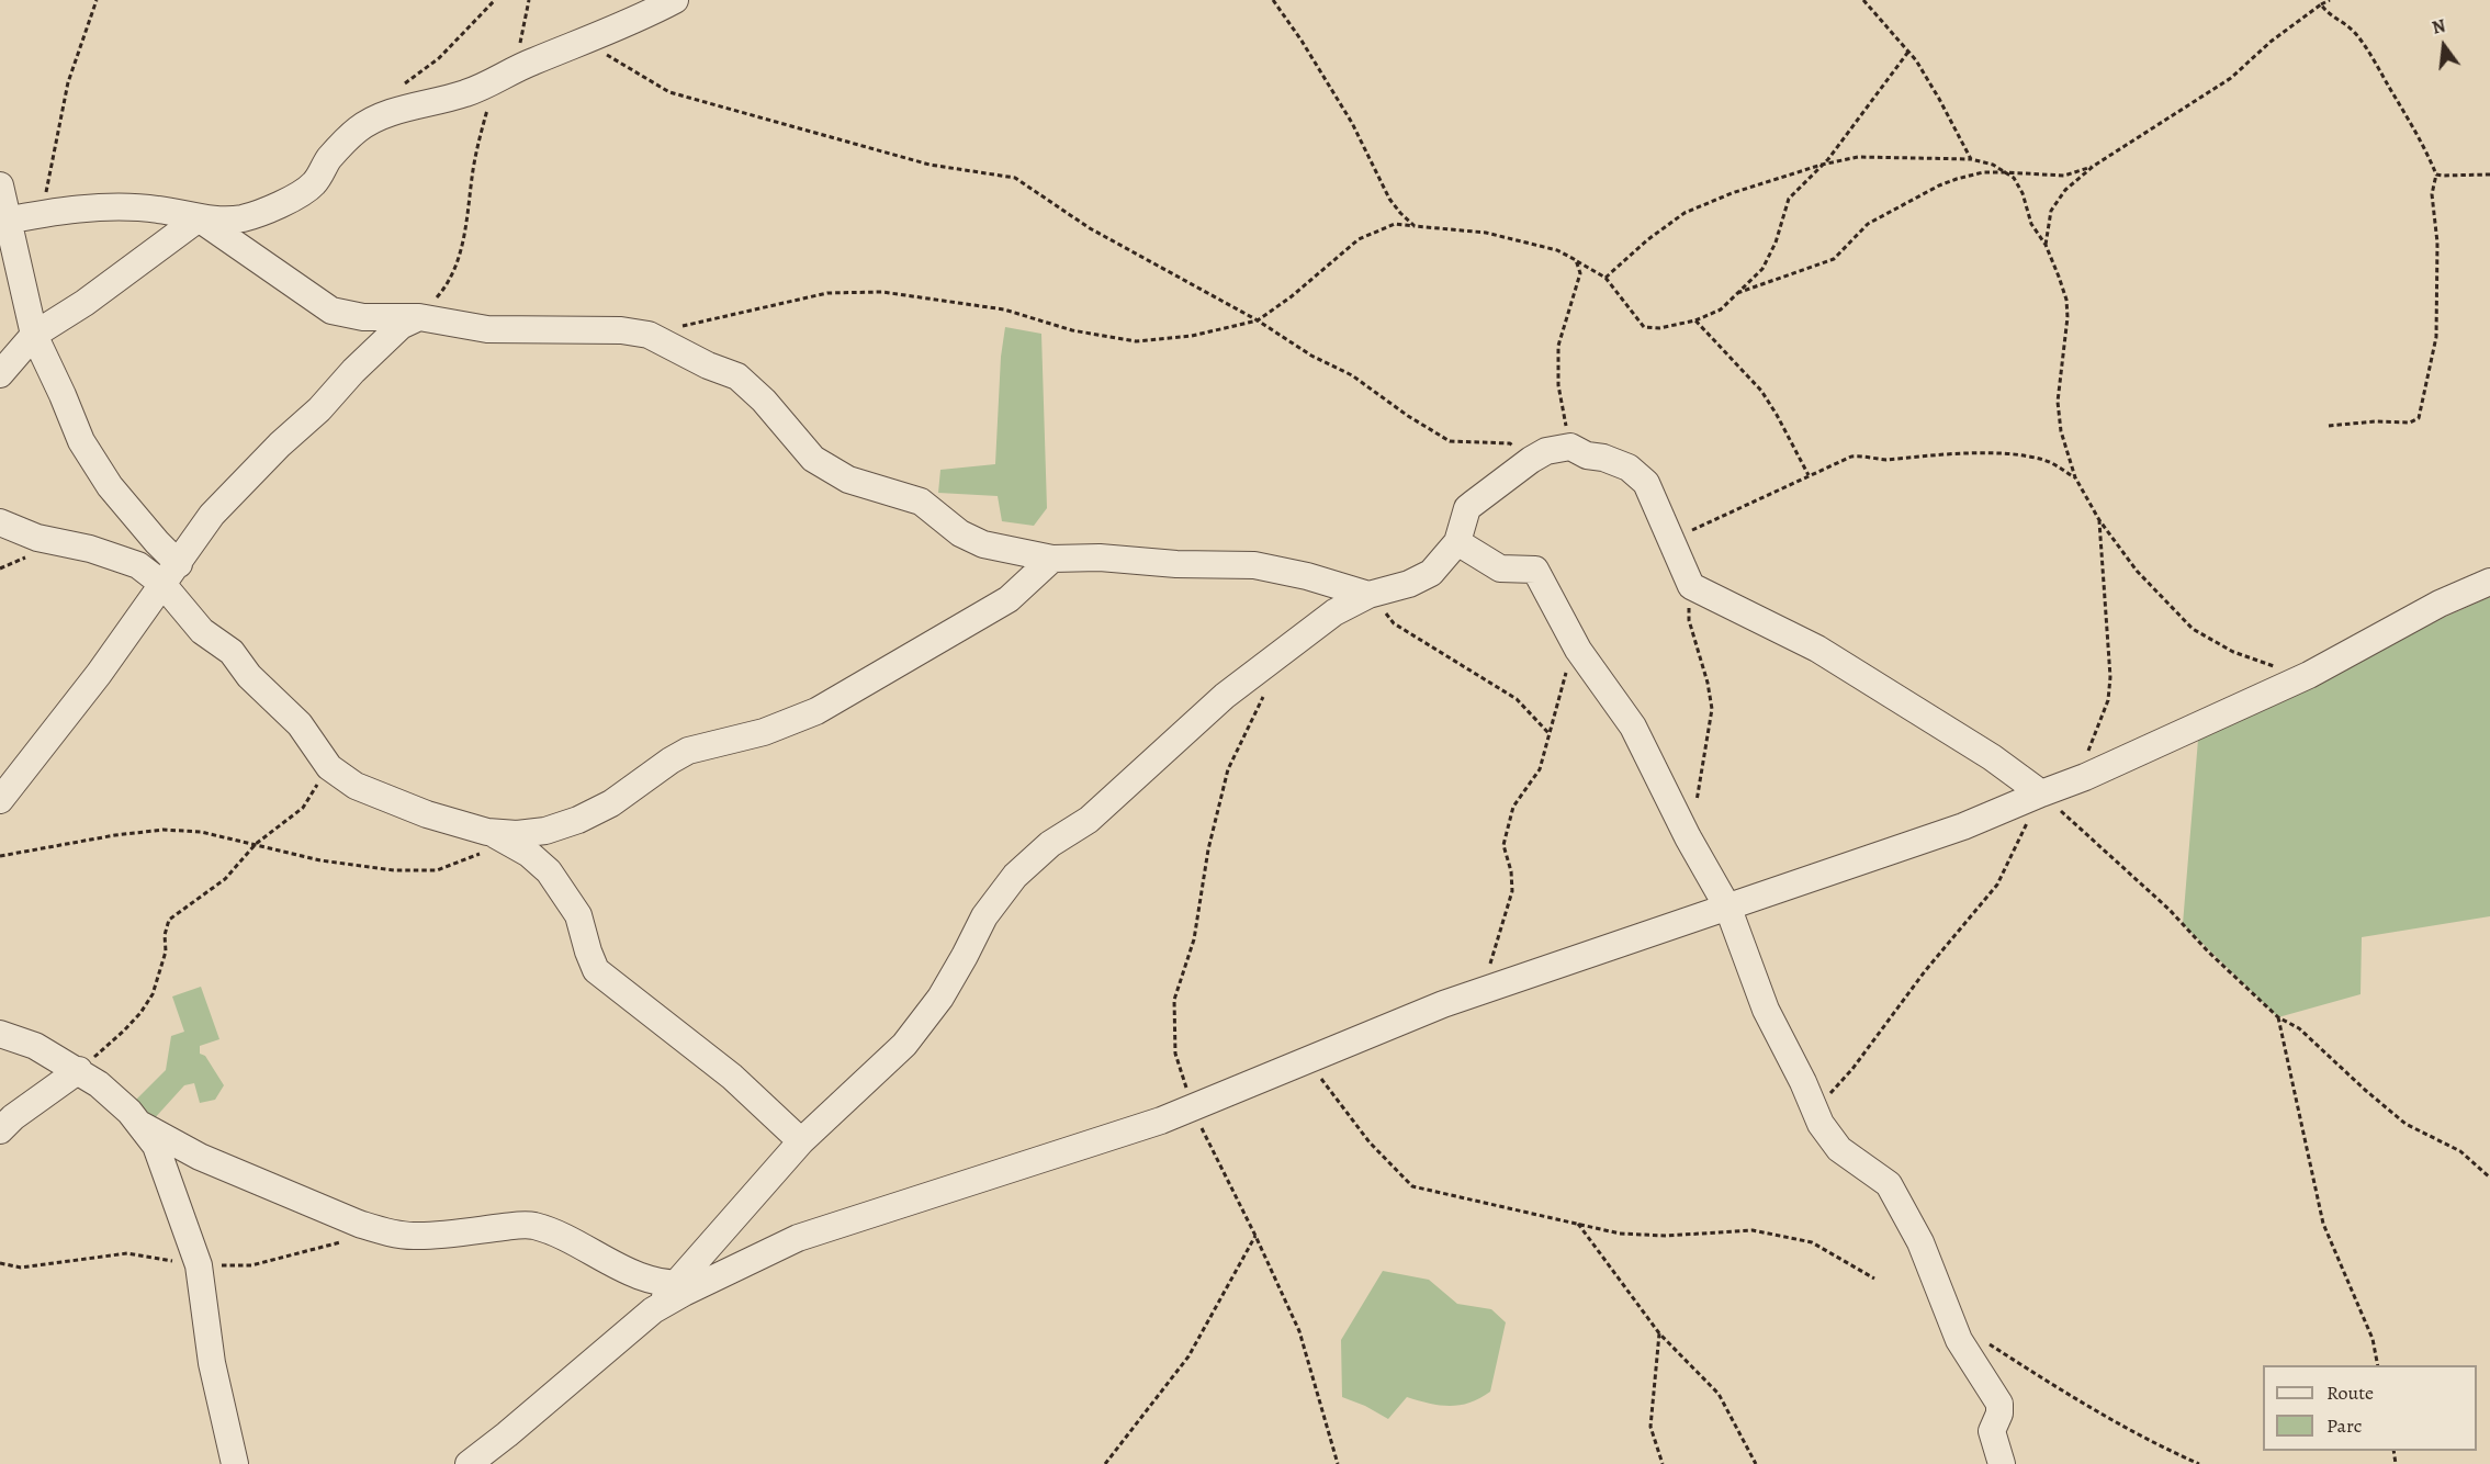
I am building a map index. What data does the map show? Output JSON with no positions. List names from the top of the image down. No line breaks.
{"legend":["Route","Parc"],"north":"top"}
